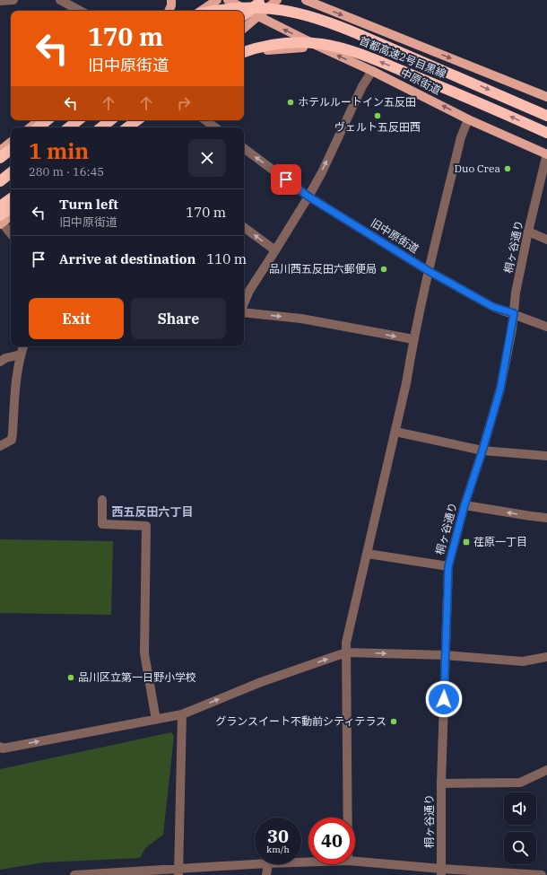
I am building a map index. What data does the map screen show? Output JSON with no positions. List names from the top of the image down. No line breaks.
{"streets":{"highway":["首都高速2号目黒線"],"main road":["中原街道"],"street":["旧中原街道","桐ヶ谷通り"]},"crossings":[["中原街道","桐ヶ谷通り"],["旧中原街道","桐ヶ谷通り"]],"districts":["西五反田六丁目"],"places":{"other":["ホテルルートイン五反田","ヴェルト五反田西","Duo Crea","品川西五反田六郵便局","品川区立第一日野小学校","グランスイート不動前シティテラス"],"transit":["荏原一丁目"]},"page":{"turn":["170 m","旧中原街道"],"heading":["1 min","280 m · 16:45"],"list":[{"name":"Turn left","note":"旧中原街道","value":"170 m"},{"name":"Arrive at destination","value":"110 m"}],"buttons":["Exit","Share"],"speed":"30 km/h","limit":"40"}}
